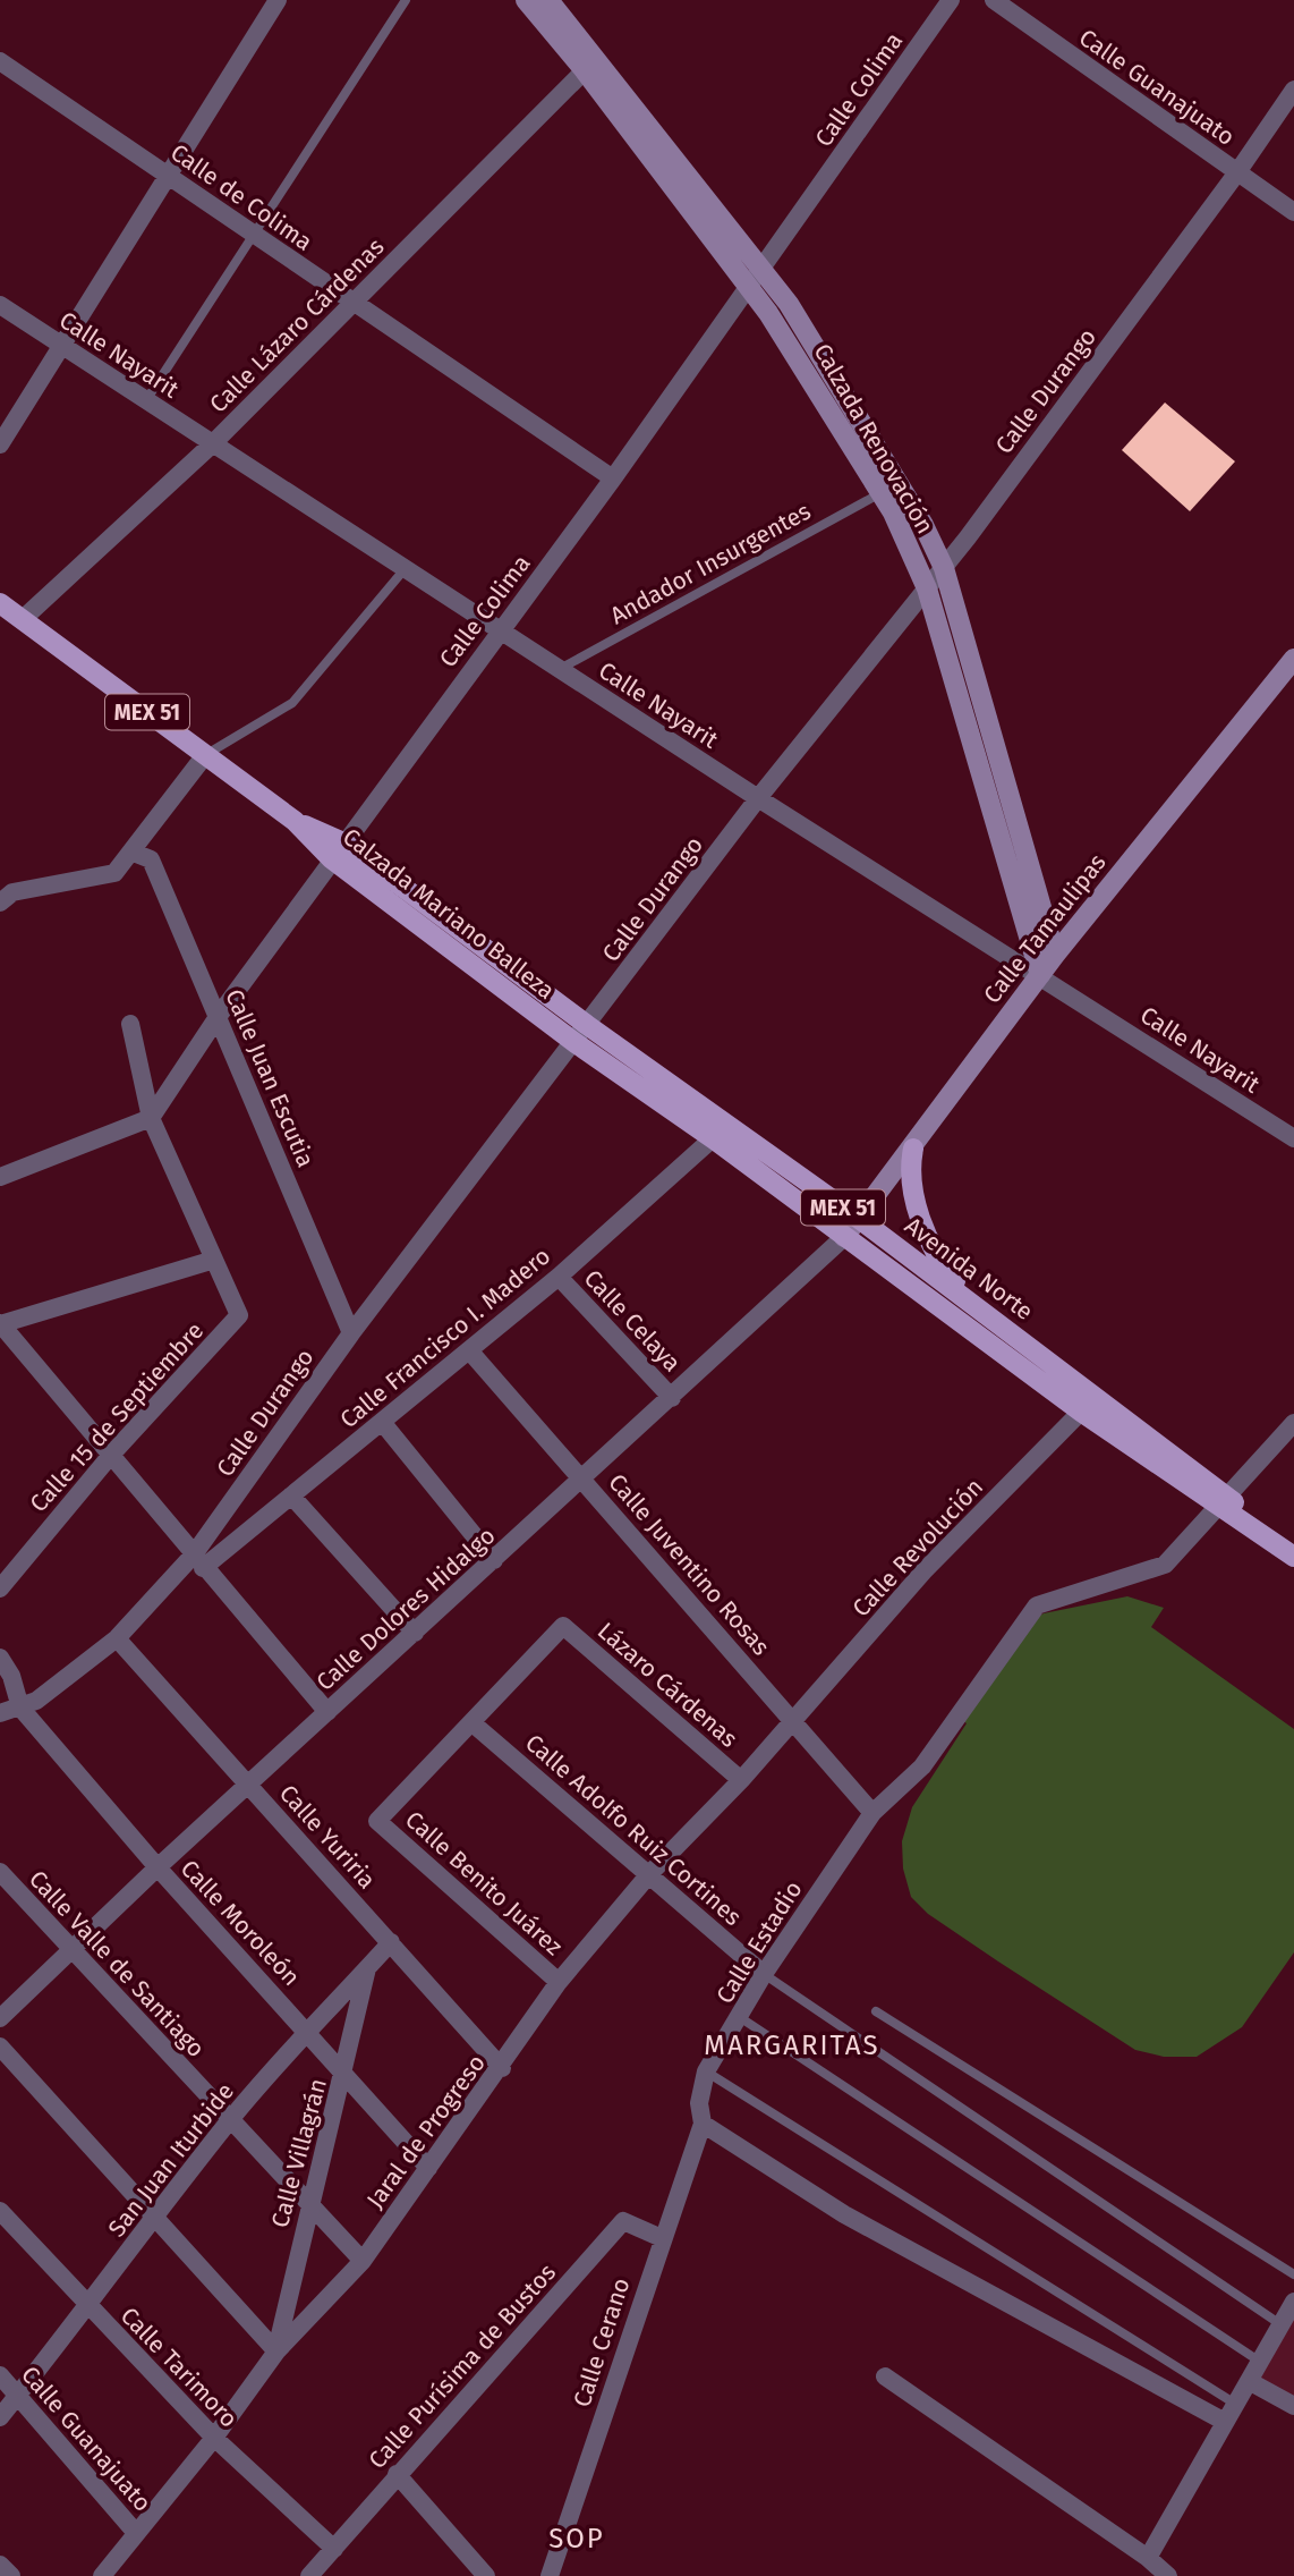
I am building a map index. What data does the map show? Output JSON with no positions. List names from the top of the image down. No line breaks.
{"streets":{"main road":["MEX 51","Calzada Mariano Balleza","Avenida Norte"],"street":["Calle Guanajuato","Calle Colima","Calle de Colima","Calle Lázaro Cárdenas","Calle Nayarit","Calle Durango","Calzada Renovación","Calle Tamaulipas","Calle Juan Escutia","Calle Celaya","Calle Francisco I. Madero","Calle 15 de Septiembre","Calle Revolución","Calle Juventino Rosas","Calle Dolores Hidalgo","Lázaro Cárdenas","Calle Adolfo Ruiz Cortines","Calle Yuriria","Calle Benito Juárez","Calle Moroleón","Calle Estadio","Calle Valle de Santiago","Jaral de Progreso","Calle Villagrán","San Juan Iturbide","Calle Cerano","Calle Purísima de Bustos","Calle Tarimoro"],"lane":["Andador Insurgentes"]},"crossings":[["Calle Guanajuato","Calle Durango"],["Calle Guanajuato","Jaral de Progreso"],["Calle Guanajuato","San Juan Iturbide"],["Calle Colima","Calle de Colima"],["Calle Colima","Calle Nayarit"],["Calle Colima","Calzada Renovación"],["Calle Colima","Calzada Mariano Balleza"],["Calle Colima","Calle Juan Escutia"],["Calle de Colima","Calle Lázaro Cárdenas"],["Calle Lázaro Cárdenas","Calle Nayarit"],["Calle Lázaro Cárdenas","Calzada Renovación"],["Calle Lázaro Cárdenas","Calzada Mariano Balleza"],["Calle Nayarit","Calle Durango"],["Calle Nayarit","Calzada Renovación"],["Calle Nayarit","Andador Insurgentes"],["Calle Nayarit","Calle Tamaulipas"],["Calle Durango","Calzada Renovación"],["Calle Durango","Calzada Mariano Balleza"],["Calle Durango","Calle Juan Escutia"],["Calle Durango","Avenida Norte"],["Calle Durango","Calle Francisco I. Madero"],["Calle Durango","Calle Yuriria"],["Calle Durango","Calle Moroleón"],["Calzada Renovación","Andador Insurgentes"],["Calzada Renovación","Calle Tamaulipas"],["Calzada Mariano Balleza","Avenida Norte"],["Calle Tamaulipas","Avenida Norte"],["Calle Tamaulipas","Calle Dolores Hidalgo"],["Avenida Norte","Calle Francisco I. Madero"],["Avenida Norte","Calle Revolución"],["Avenida Norte","Calle Dolores Hidalgo"],["Avenida Norte","Calle Estadio"],["Calle Celaya","Calle Francisco I. Madero"],["Calle Celaya","Calle Dolores Hidalgo"],["Calle Francisco I. Madero","Calle Juventino Rosas"],["Calle Revolución","Calle Juventino Rosas"],["Calle Revolución","Jaral de Progreso"],["Calle Juventino Rosas","Calle Dolores Hidalgo"],["Calle Juventino Rosas","Calle Estadio"],["Calle Juventino Rosas","Jaral de Progreso"],["Calle Dolores Hidalgo","Calle Yuriria"],["Calle Dolores Hidalgo","Calle Moroleón"],["Calle Dolores Hidalgo","Calle Valle de Santiago"],["Lázaro Cárdenas","Calle Adolfo Ruiz Cortines"],["Lázaro Cárdenas","Calle Benito Juárez"],["Lázaro Cárdenas","Jaral de Progreso"],["Calle Adolfo Ruiz Cortines","Calle Benito Juárez"],["Calle Adolfo Ruiz Cortines","Calle Estadio"],["Calle Adolfo Ruiz Cortines","Jaral de Progreso"],["Calle Yuriria","Jaral de Progreso"],["Calle Yuriria","San Juan Iturbide"],["Calle Benito Juárez","Jaral de Progreso"],["Calle Moroleón","Jaral de Progreso"],["Calle Moroleón","Calle Villagrán"],["Calle Moroleón","San Juan Iturbide"],["Calle Estadio","Calle Cerano"],["Calle Valle de Santiago","Jaral de Progreso"],["Calle Valle de Santiago","Calle Villagrán"],["Calle Valle de Santiago","San Juan Iturbide"],["Jaral de Progreso","Calle Villagrán"],["Jaral de Progreso","Calle Tarimoro"],["Calle Villagrán","San Juan Iturbide"],["San Juan Iturbide","Calle Tarimoro"],["Calle Cerano","Calle Purísima de Bustos"],["Calle Purísima de Bustos","Calle Tarimoro"]],"districts":["MARGARITAS","SOP"]}
